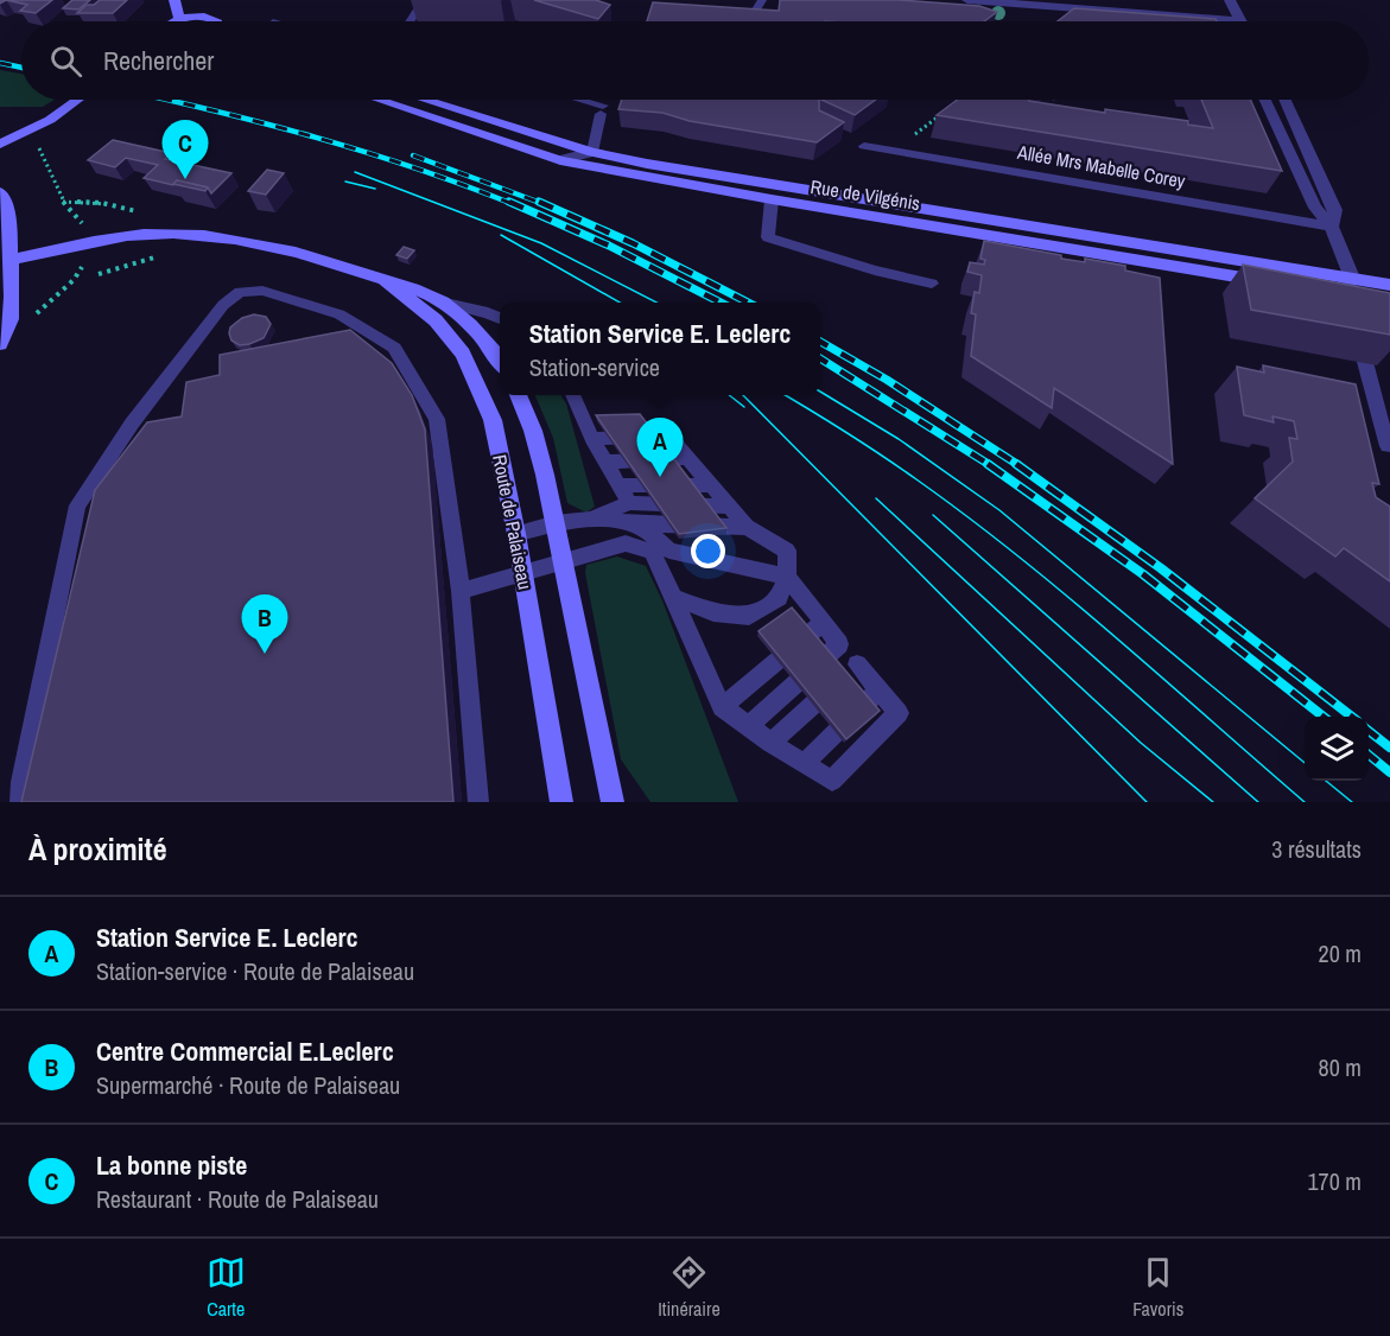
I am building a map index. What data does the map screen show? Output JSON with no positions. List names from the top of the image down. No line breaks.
{"streets":{"street":["Rue de Vilgénis","Route de Palaiseau"],"lane":["Allée Mrs Mabelle Corey"]},"page":{"search":"Rechercher","pins":["C","A","B"],"popup":["Station Service E. Leclerc","Station-service"],"heading":["À proximité","3 résultats"],"list":[{"mark":"A","name":"Station Service E. Leclerc","note":"Station-service · Route de Palaiseau","value":"20 m"},{"mark":"B","name":"Centre Commercial E.Leclerc","note":"Supermarché · Route de Palaiseau","value":"80 m"},{"mark":"C","name":"La bonne piste","note":"Restaurant · Route de Palaiseau","value":"170 m"}],"nav":["Carte","Itinéraire","Favoris"]}}
